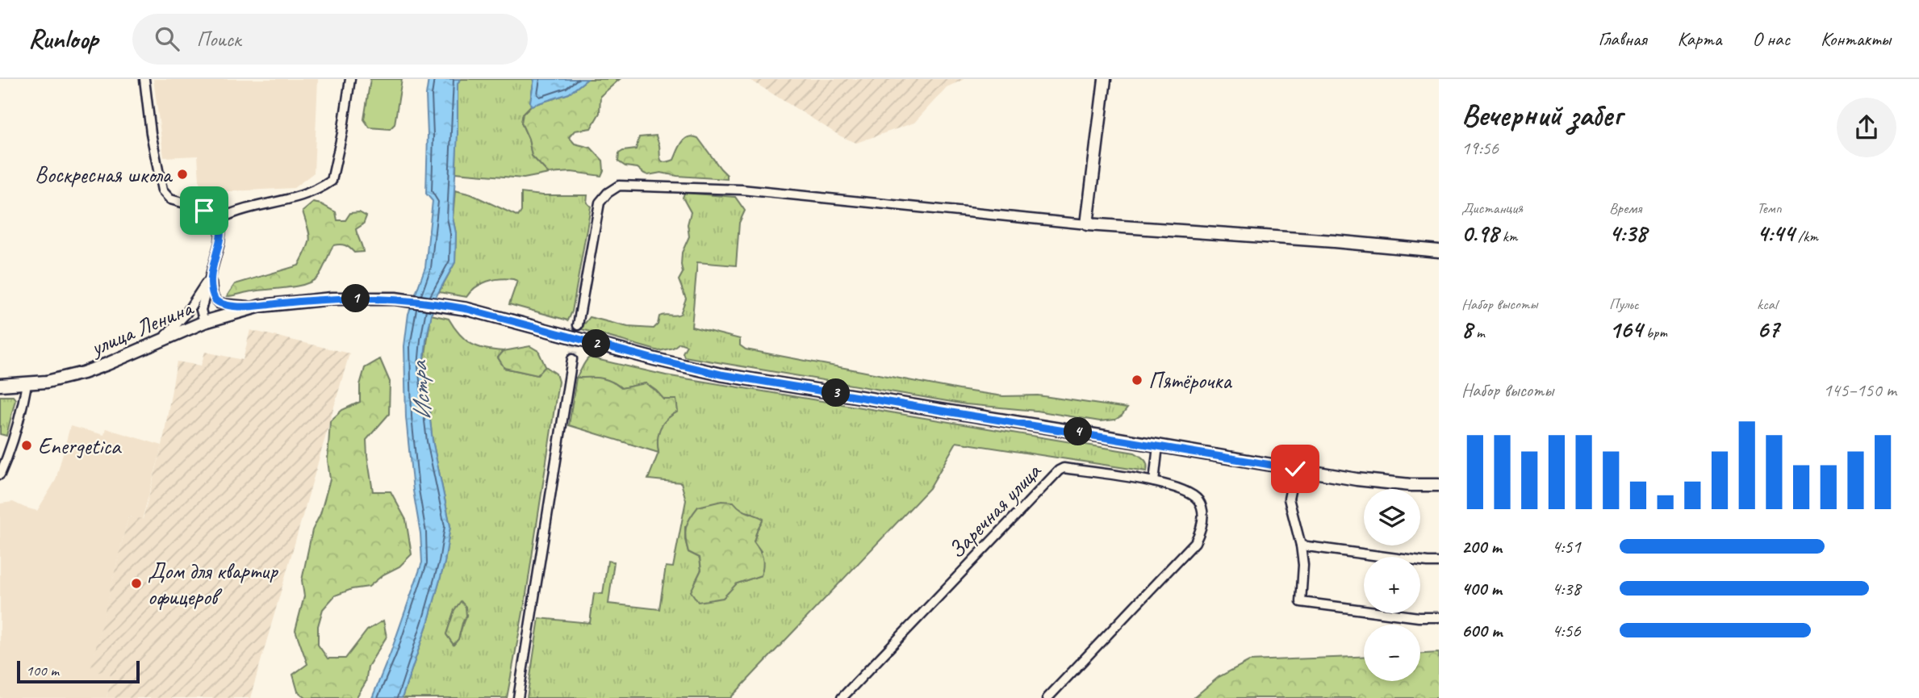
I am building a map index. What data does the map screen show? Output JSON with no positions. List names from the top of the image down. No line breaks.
{"streets":{"main road":["улица Ленина"],"street":["Заречная улица"]},"water":["Истра"],"places":["Воскресная школа","Пятёрочка","Energetica","Дом для квартир офицеров"],"scale_bar":"100 m","page":{"header":"Runloop","search":"Поиск","nav":["Главная","Карта","О нас","Контакты"],"heading":["Вечерний забег","19:56"],"stats":[["Дистанция","0.98 km"],["Время","4:38"],["Темп","4:44 /km"],["Набор высоты","8 m"],["Пульс","164 bpm"],["kcal","67"]],"pins":["1","2","3","4"],"chart":["Набор высоты","145–150 m"],"map_buttons":["+","−"],"list":[{"name":"200 m","note":"4:51"},{"name":"400 m","note":"4:38"},{"name":"600 m","note":"4:56"}],"scale":"100 m"}}
